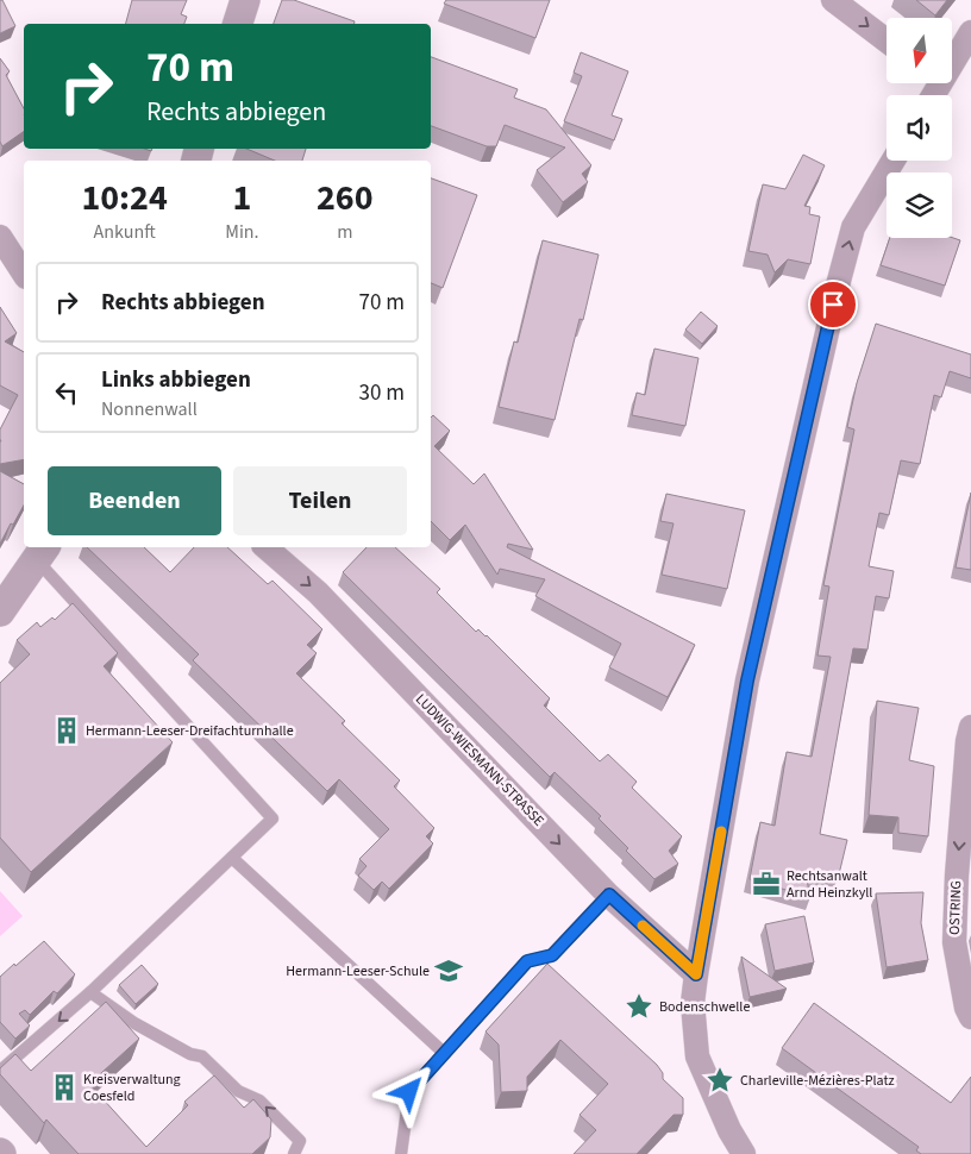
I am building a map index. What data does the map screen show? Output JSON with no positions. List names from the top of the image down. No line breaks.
{"streets":{"street":["LUDWIG-WIESMANN-STRASSE","OSTRING"]},"one_way":["LUDWIG-WIESMANN-STRASSE","OSTRING"],"places":{"building":["Hermann-Leeser-Dreifachturnhalle","Kreisverwaltung Coesfeld"],"office":["Rechtsanwalt Arnd Heinzkyll"],"school or university":["Hermann-Leeser-Schule"],"place":["Bodenschwelle","Charleville-Mézières-Platz"]},"north":"bottom","page":{"turn":["70 m","Rechts abbiegen"],"eta":["10:24","Ankunft","1","Min.","260","m"],"list":[{"name":"Rechts abbiegen","value":"70 m"},{"name":"Links abbiegen","note":"Nonnenwall","value":"30 m"}],"buttons":["Beenden","Teilen"]}}
